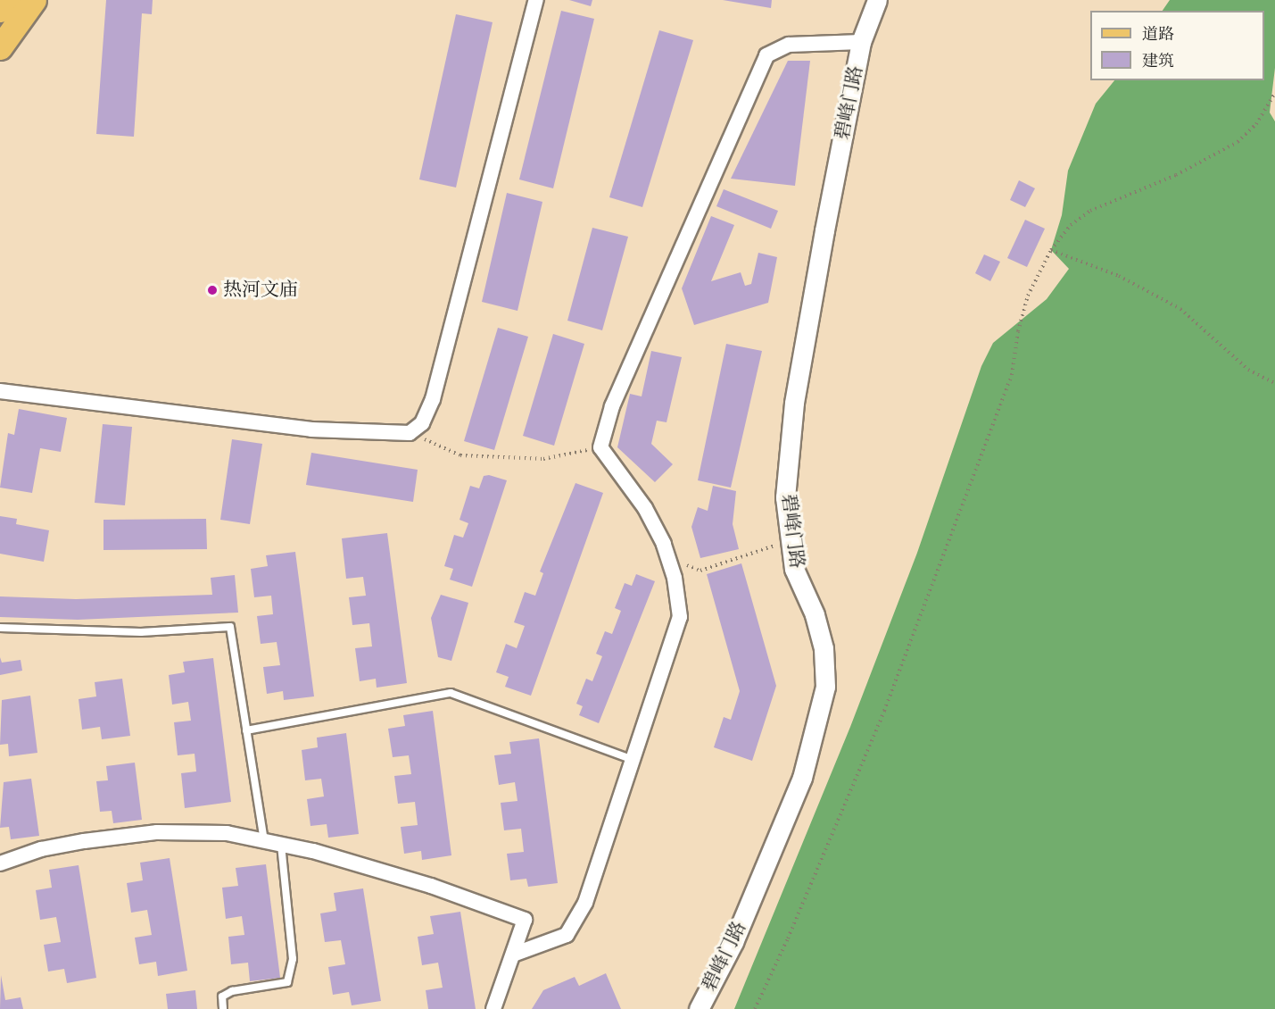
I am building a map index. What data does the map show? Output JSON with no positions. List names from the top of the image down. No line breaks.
{"streets":{"street":["碧峰门路"]},"places":["热河文庙"],"legend":["道路","建筑"]}
